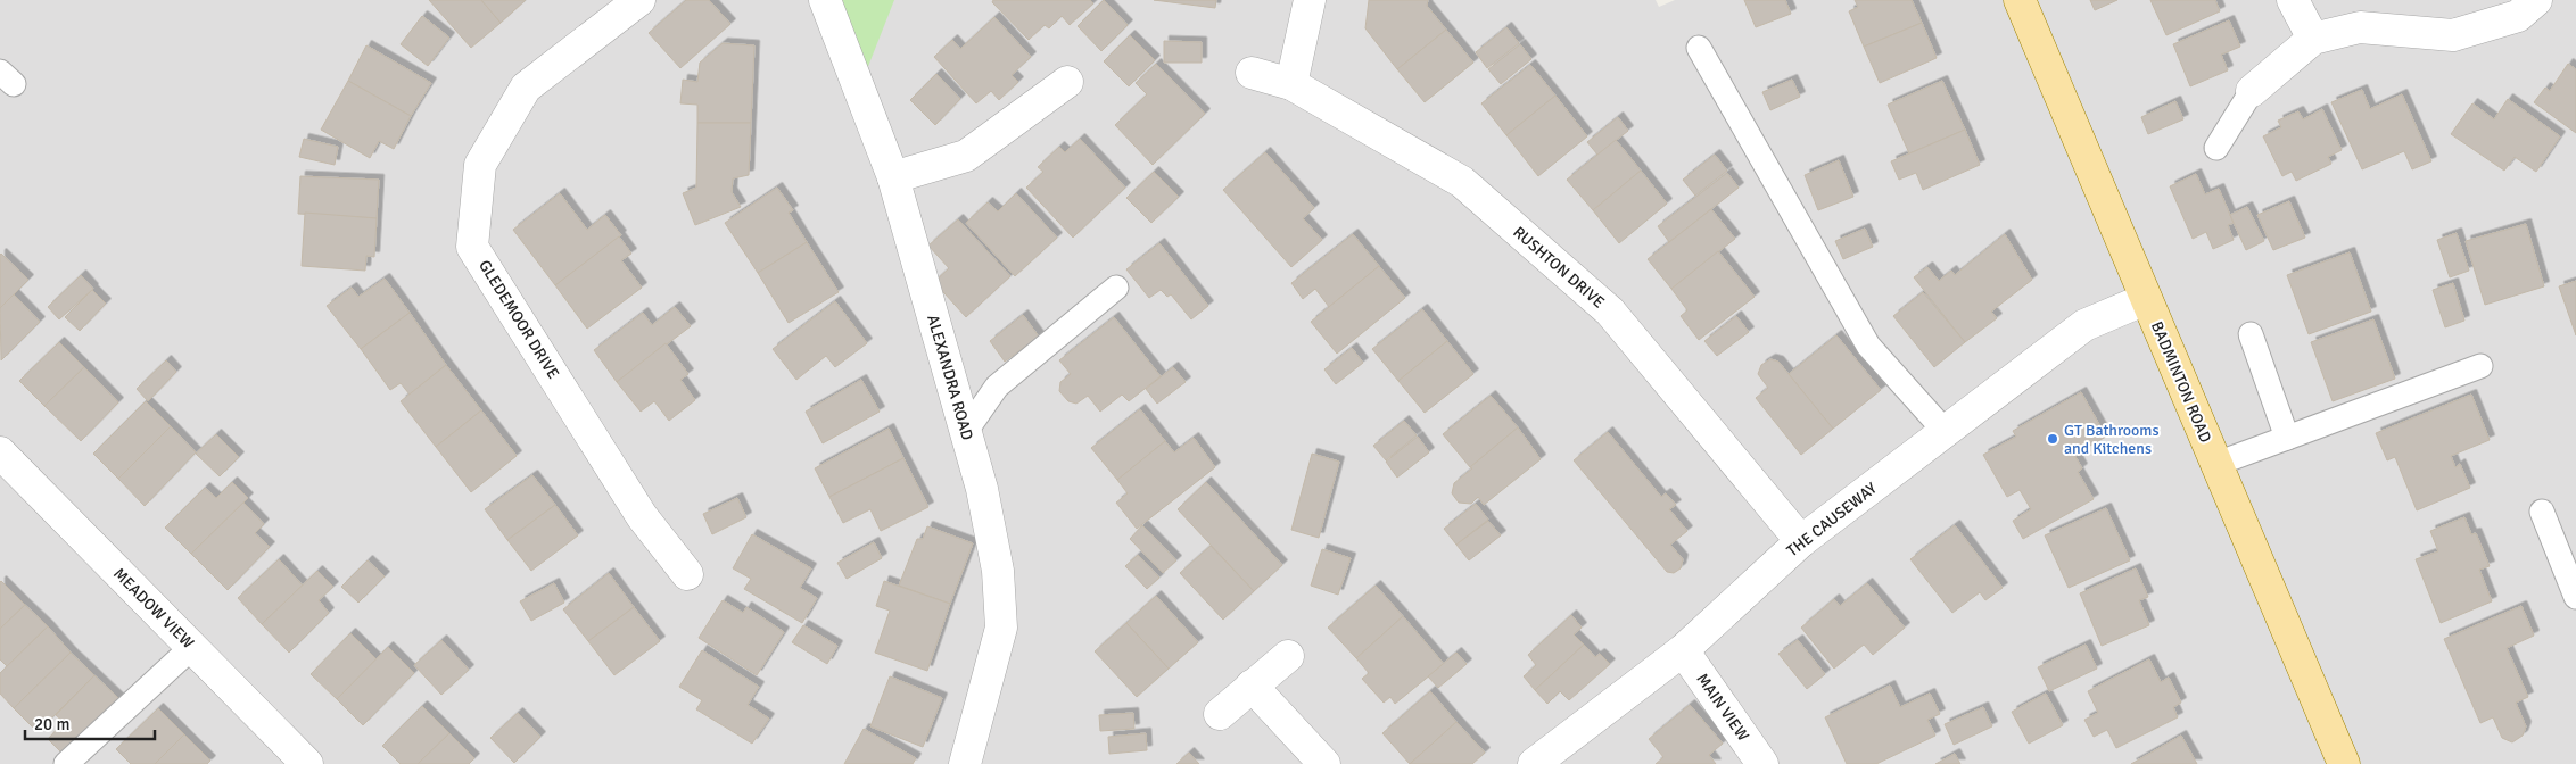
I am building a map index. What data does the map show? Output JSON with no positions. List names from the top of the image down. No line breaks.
{"streets":{"main road":["BADMINTON ROAD"],"street":["RUSHTON DRIVE","GLEDEMOOR DRIVE","ALEXANDRA ROAD","THE CAUSEWAY","MEADOW VIEW","MAIN VIEW"]},"crossings":[["RUSHTON DRIVE","THE CAUSEWAY"],["BADMINTON ROAD","THE CAUSEWAY"],["THE CAUSEWAY","MAIN VIEW"]],"places":["GT Bathrooms and Kitchens"],"scale_bar":"20 m"}
